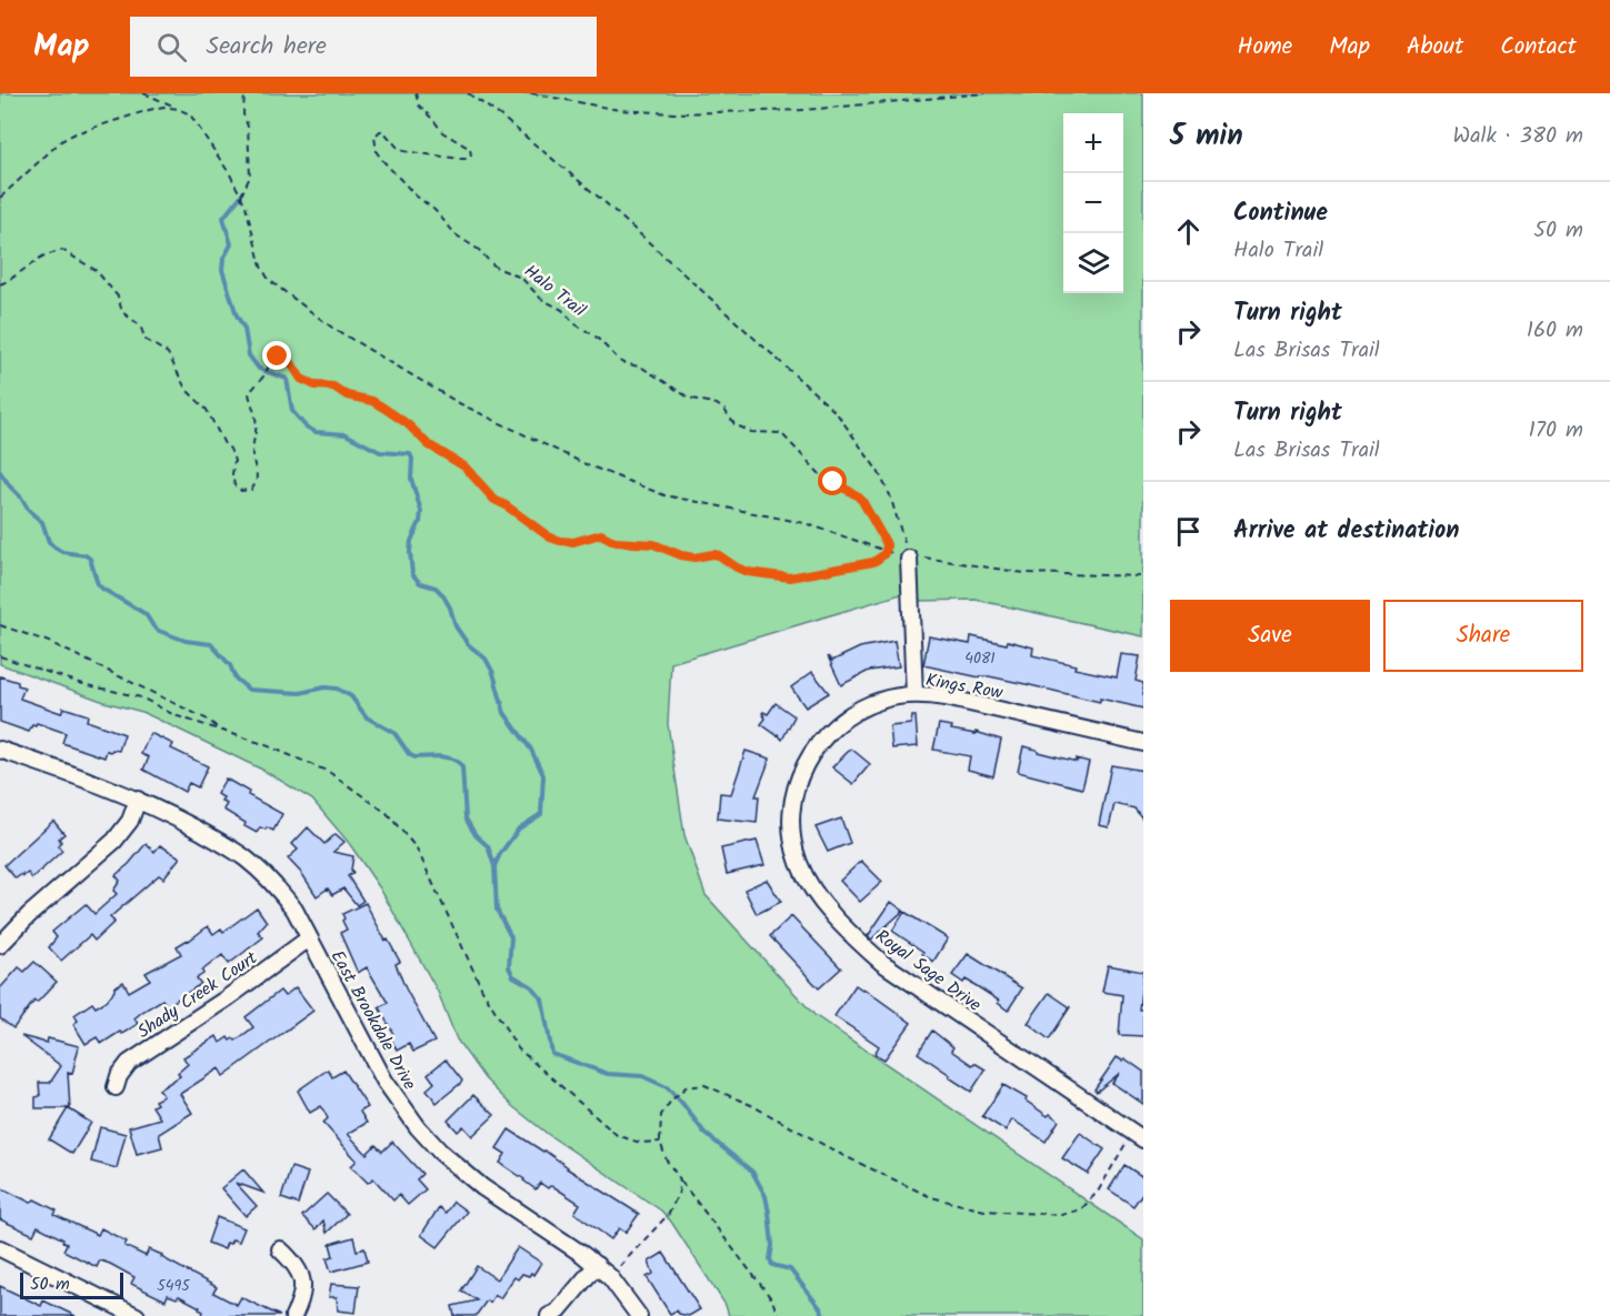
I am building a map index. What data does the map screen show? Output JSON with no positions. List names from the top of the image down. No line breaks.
{"streets":{"street":["Kings Row","Royal Sage Drive","Shady Creek Court","East Brookdale Drive"],"path":["Halo Trail"]},"crossings":[["Kings Row","Royal Sage Drive"],["Shady Creek Court","East Brookdale Drive"]],"house_numbers":["4081","5495"],"scale_bar":"50 m","page":{"header":"Map","search":"Search here","nav":["Home","Map","About","Contact"],"heading":["5 min","Walk · 380 m"],"map_buttons":["+","−"],"list":[["Continue","Halo Trail","50 m"],["Turn right","Las Brisas Trail","160 m"],["Turn right","Las Brisas Trail","170 m"],"Arrive at destination"],"buttons":["Save","Share"],"scale":"50 m"}}
